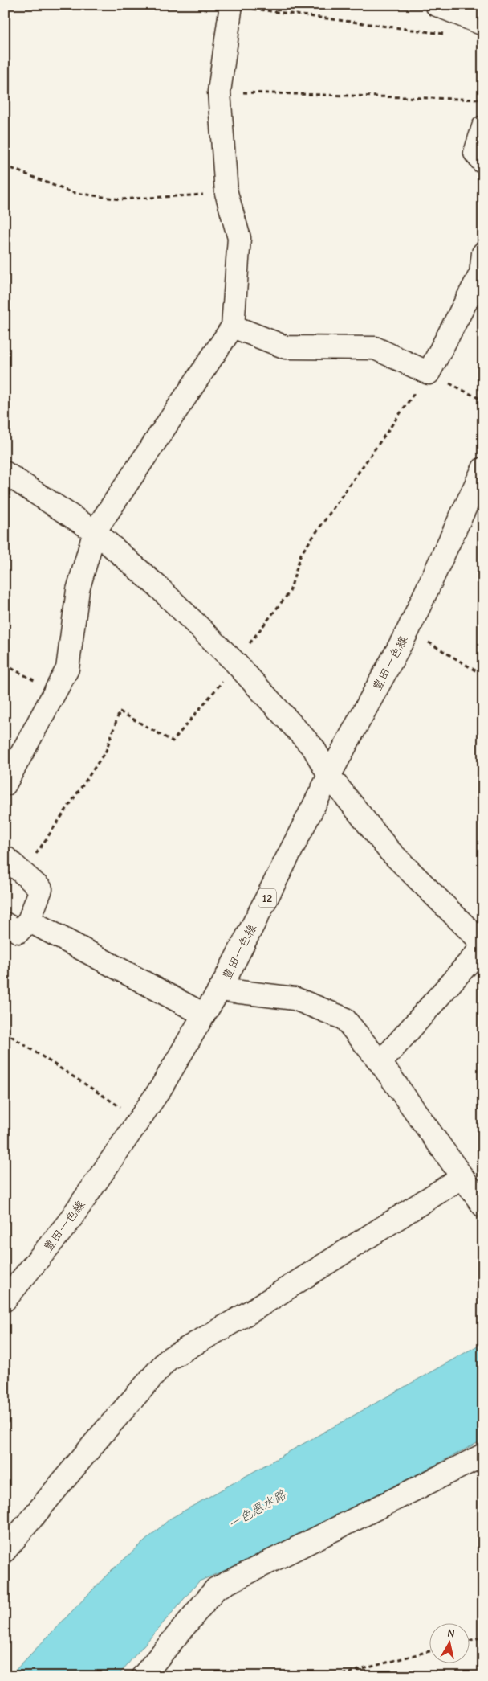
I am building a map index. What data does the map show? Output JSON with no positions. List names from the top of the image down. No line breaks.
{"streets":{"street":["豊田一色線","12"]},"water":["一色悪水路"],"north":"top"}
